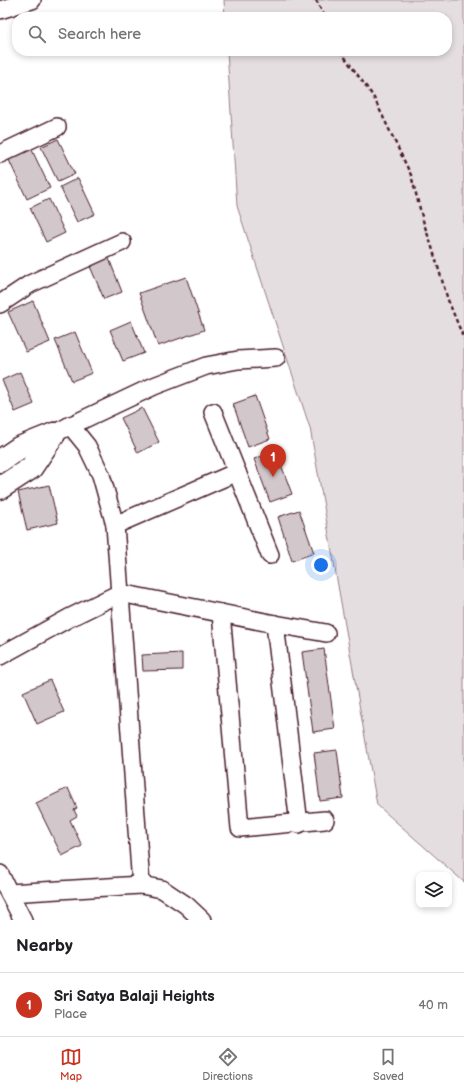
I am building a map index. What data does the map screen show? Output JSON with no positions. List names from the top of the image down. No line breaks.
{"page":{"search":"Search here","pins":"1","heading":"Nearby","list":[{"mark":"1","name":"Sri Satya Balaji Heights","note":"Place","value":"40 m"}],"nav":["Map","Directions","Saved"]}}
